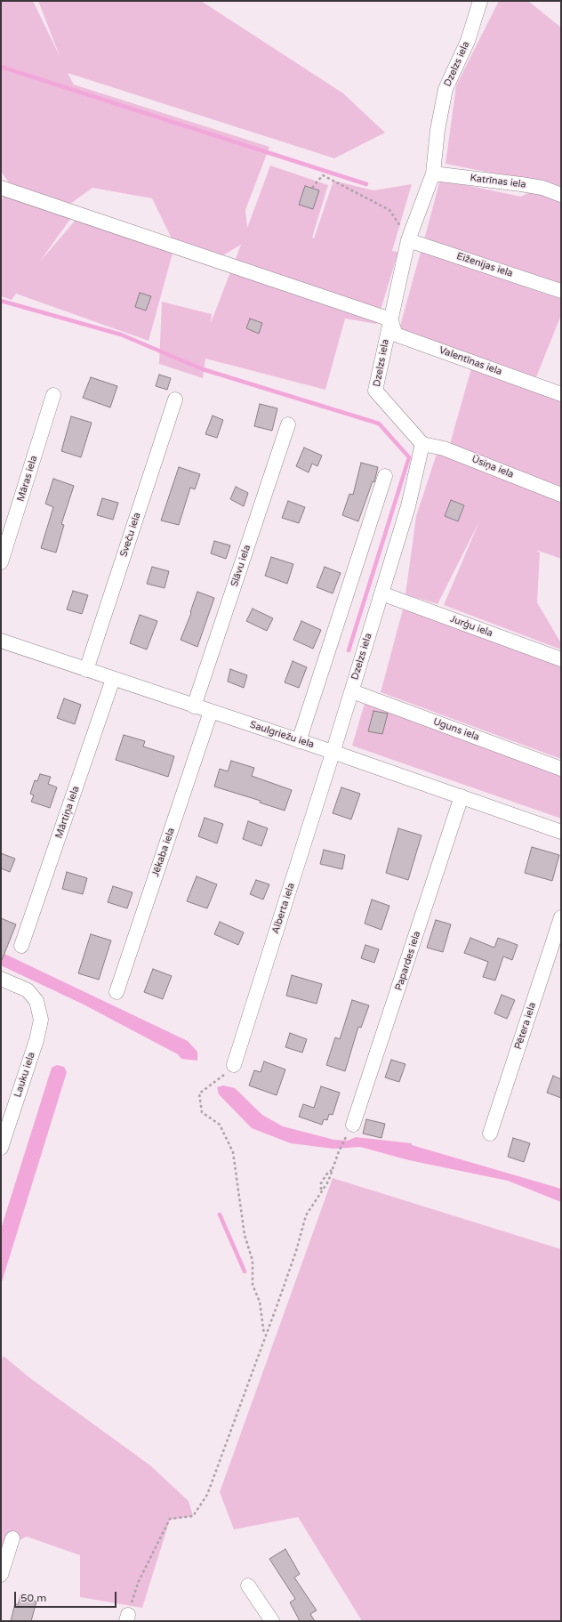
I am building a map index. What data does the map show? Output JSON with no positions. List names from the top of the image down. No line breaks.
{"streets":{"street":["Dzelzs iela","Katrīnas iela","Eiženijas iela","Valentīnas iela","Ūsiņa iela","Māras iela","Sveču iela","Slāvu iela","Jurģu iela","Uguns iela","Saulgriežu iela","Mārtiņa iela","Jēkaba iela","Alberta iela","Papardes iela","Pētera iela","Lauku iela"]},"crossings":[["Dzelzs iela","Katrīnas iela"],["Dzelzs iela","Eiženijas iela"],["Dzelzs iela","Valentīnas iela"],["Dzelzs iela","Ūsiņa iela"],["Dzelzs iela","Jurģu iela"],["Dzelzs iela","Uguns iela"],["Dzelzs iela","Saulgriežu iela"],["Dzelzs iela","Alberta iela"],["Sveču iela","Saulgriežu iela"],["Slāvu iela","Saulgriežu iela"],["Saulgriežu iela","Mārtiņa iela"],["Saulgriežu iela","Jēkaba iela"],["Saulgriežu iela","Alberta iela"],["Saulgriežu iela","Papardes iela"]],"scale_bar":"50 m"}
